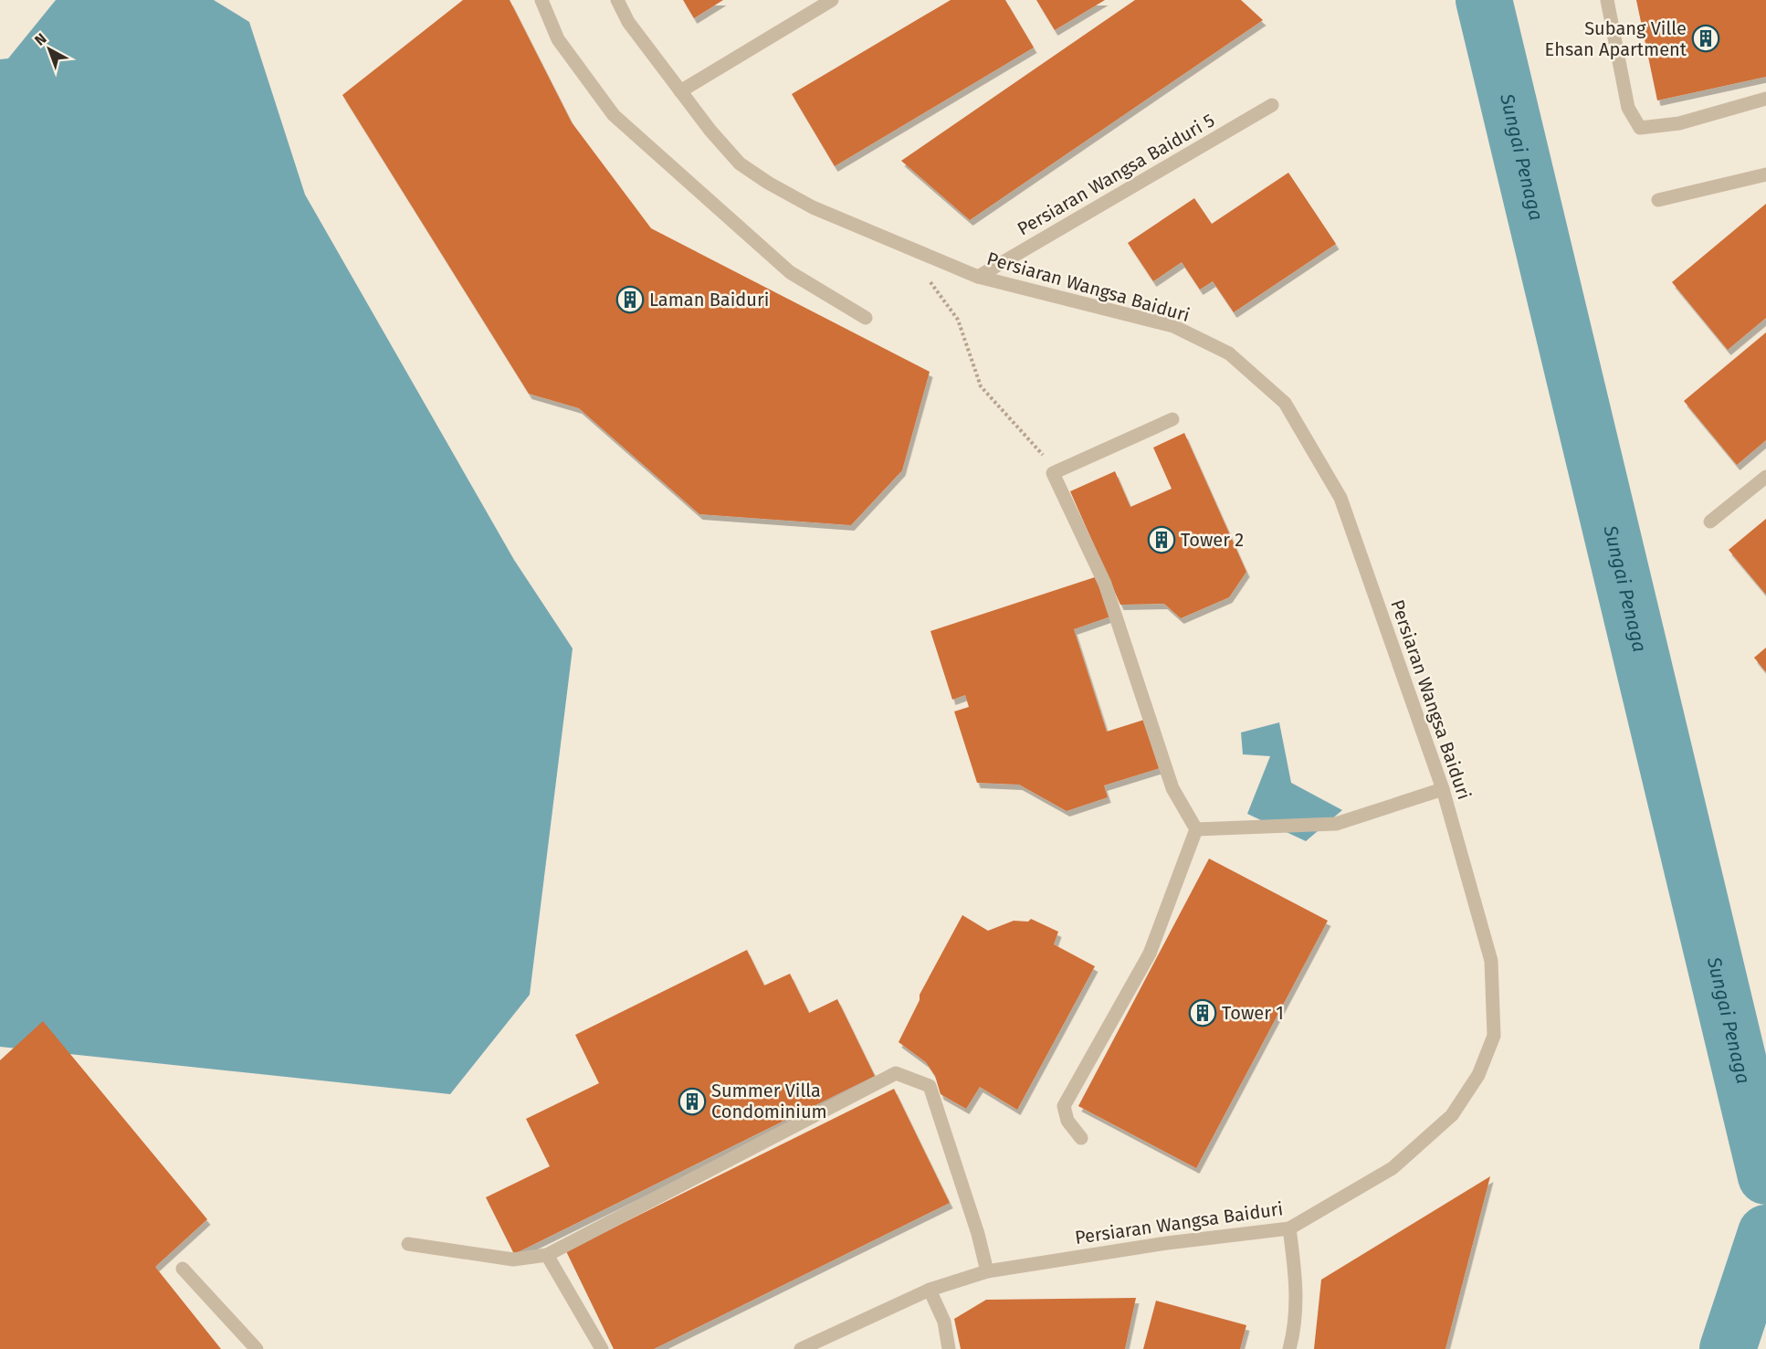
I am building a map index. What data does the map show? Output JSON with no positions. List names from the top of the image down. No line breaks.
{"streets":{"street":["Persiaran Wangsa Baiduri 5","Persiaran Wangsa Baiduri"]},"crossings":[["Persiaran Wangsa Baiduri 5","Persiaran Wangsa Baiduri"]],"water":["Sungai Penaga"],"places":{"building":["Subang Ville Ehsan Apartment","Laman Baiduri","Tower 2","Tower 1","Summer Villa Condominium"]},"north":"top left"}
